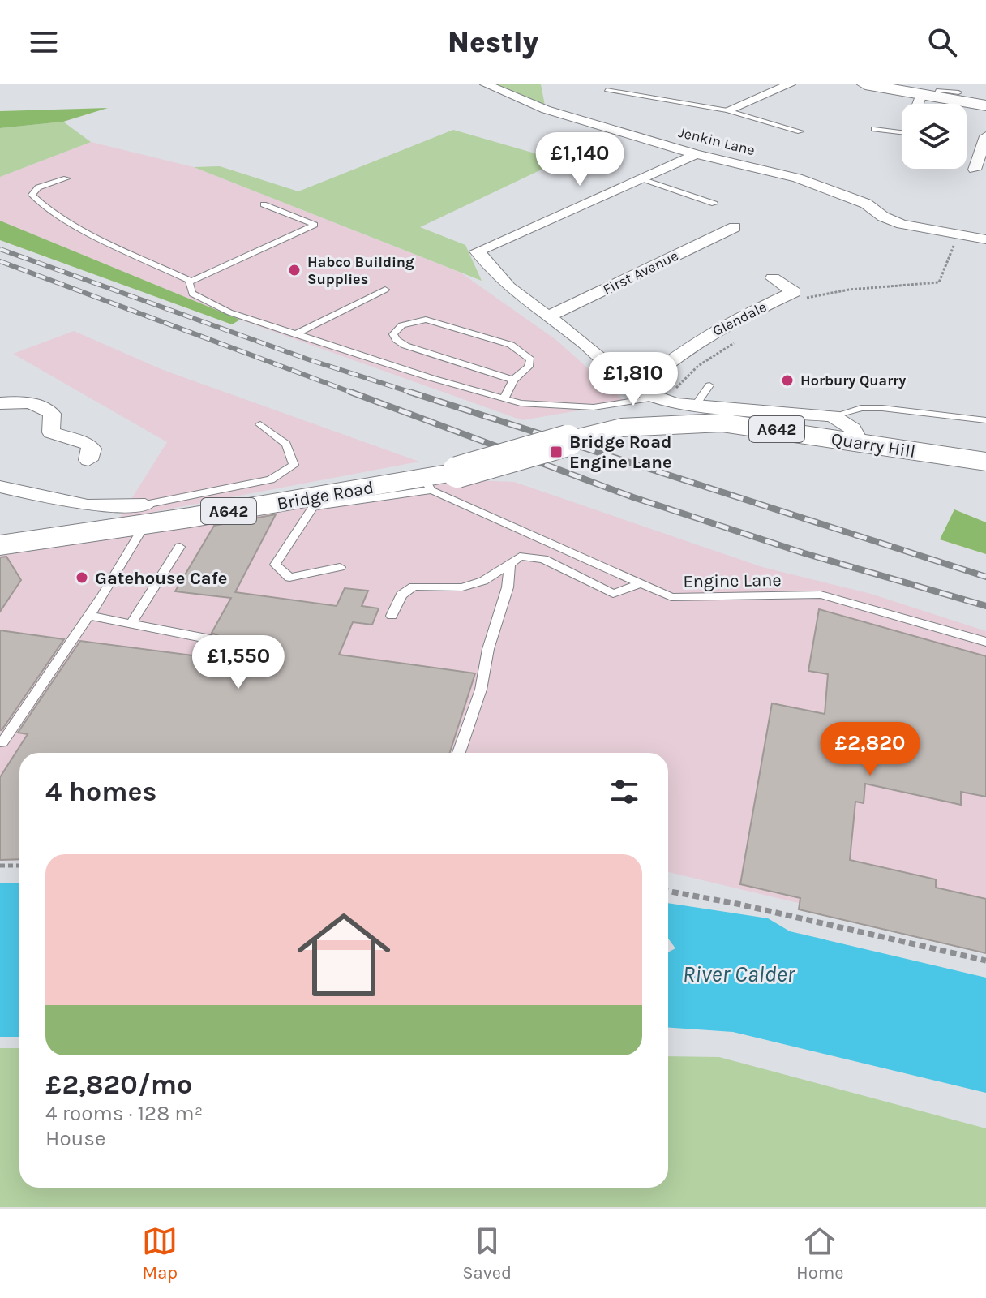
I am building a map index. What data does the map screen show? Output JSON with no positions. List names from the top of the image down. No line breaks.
{"streets":{"highway":["A642","Quarry Hill","Bridge Road"],"street":["Jenkin Lane","First Avenue","Glendale"],"lane":["Engine Lane"]},"crossings":[["Quarry Hill","Bridge Road"],["Bridge Road","Engine Lane"]],"water":["River Calder"],"places":{"other":["Habco Building Supplies","Horbury Quarry","Gatehouse Cafe"],"transit":["Bridge Road Engine Lane"]},"page":{"header":"Nestly","price":["£1,140","£1,810","£1,550","£2,820"],"heading":"4 homes","list":[{"name":"£2,820/mo","note":"4 rooms · 128 m² · House"}],"tabs":["Map","Saved","Home"]}}
